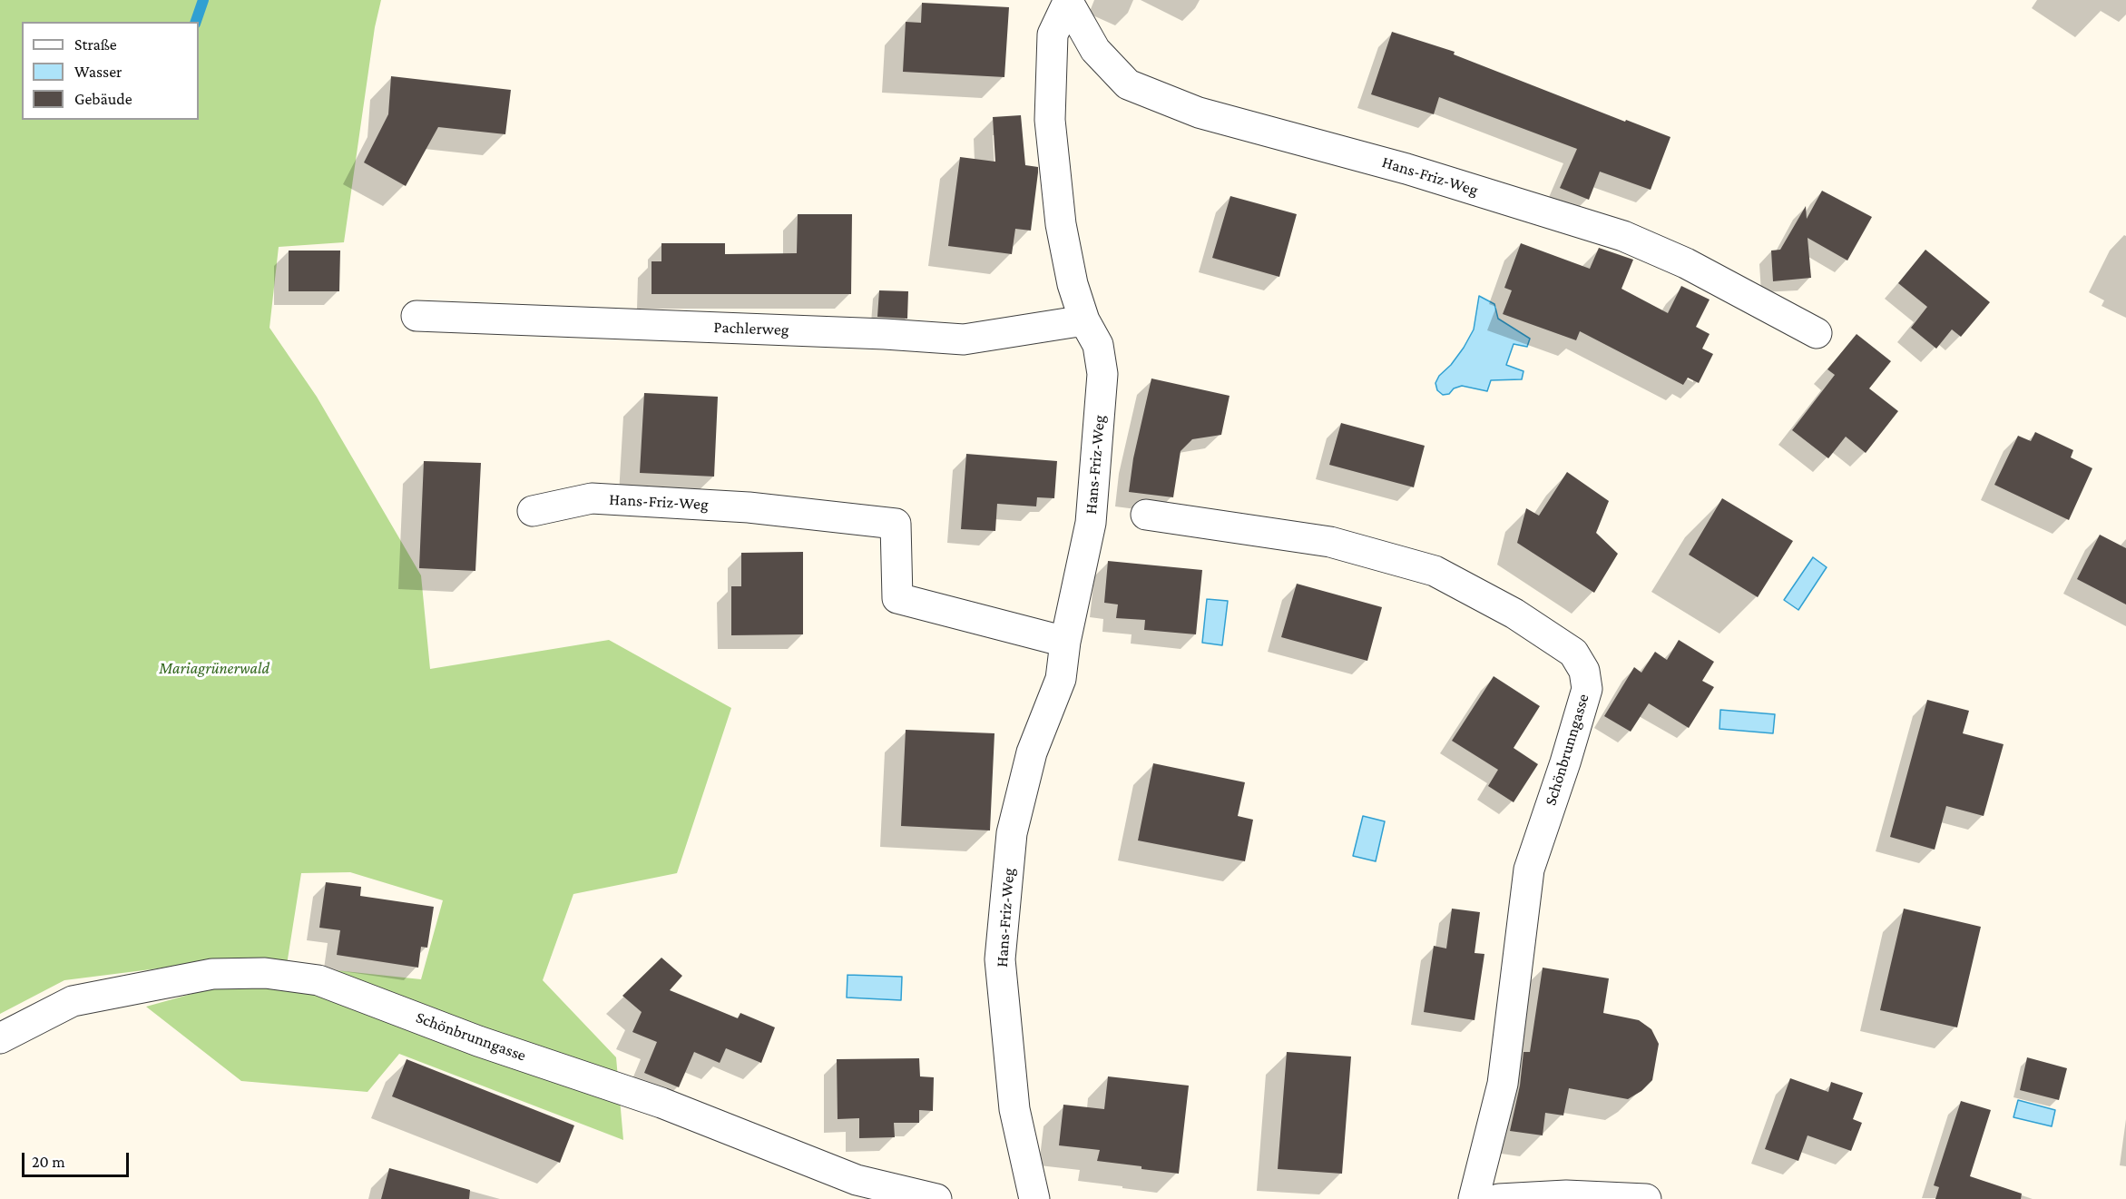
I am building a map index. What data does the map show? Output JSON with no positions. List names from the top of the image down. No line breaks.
{"streets":{"street":["Hans-Friz-Weg","Pachlerweg","Schönbrunngasse"]},"crossings":[["Hans-Friz-Weg","Pachlerweg"]],"parks":["Mariagrünerwald"],"legend":["Straße","Wasser","Gebäude"],"scale_bar":"20 m"}
